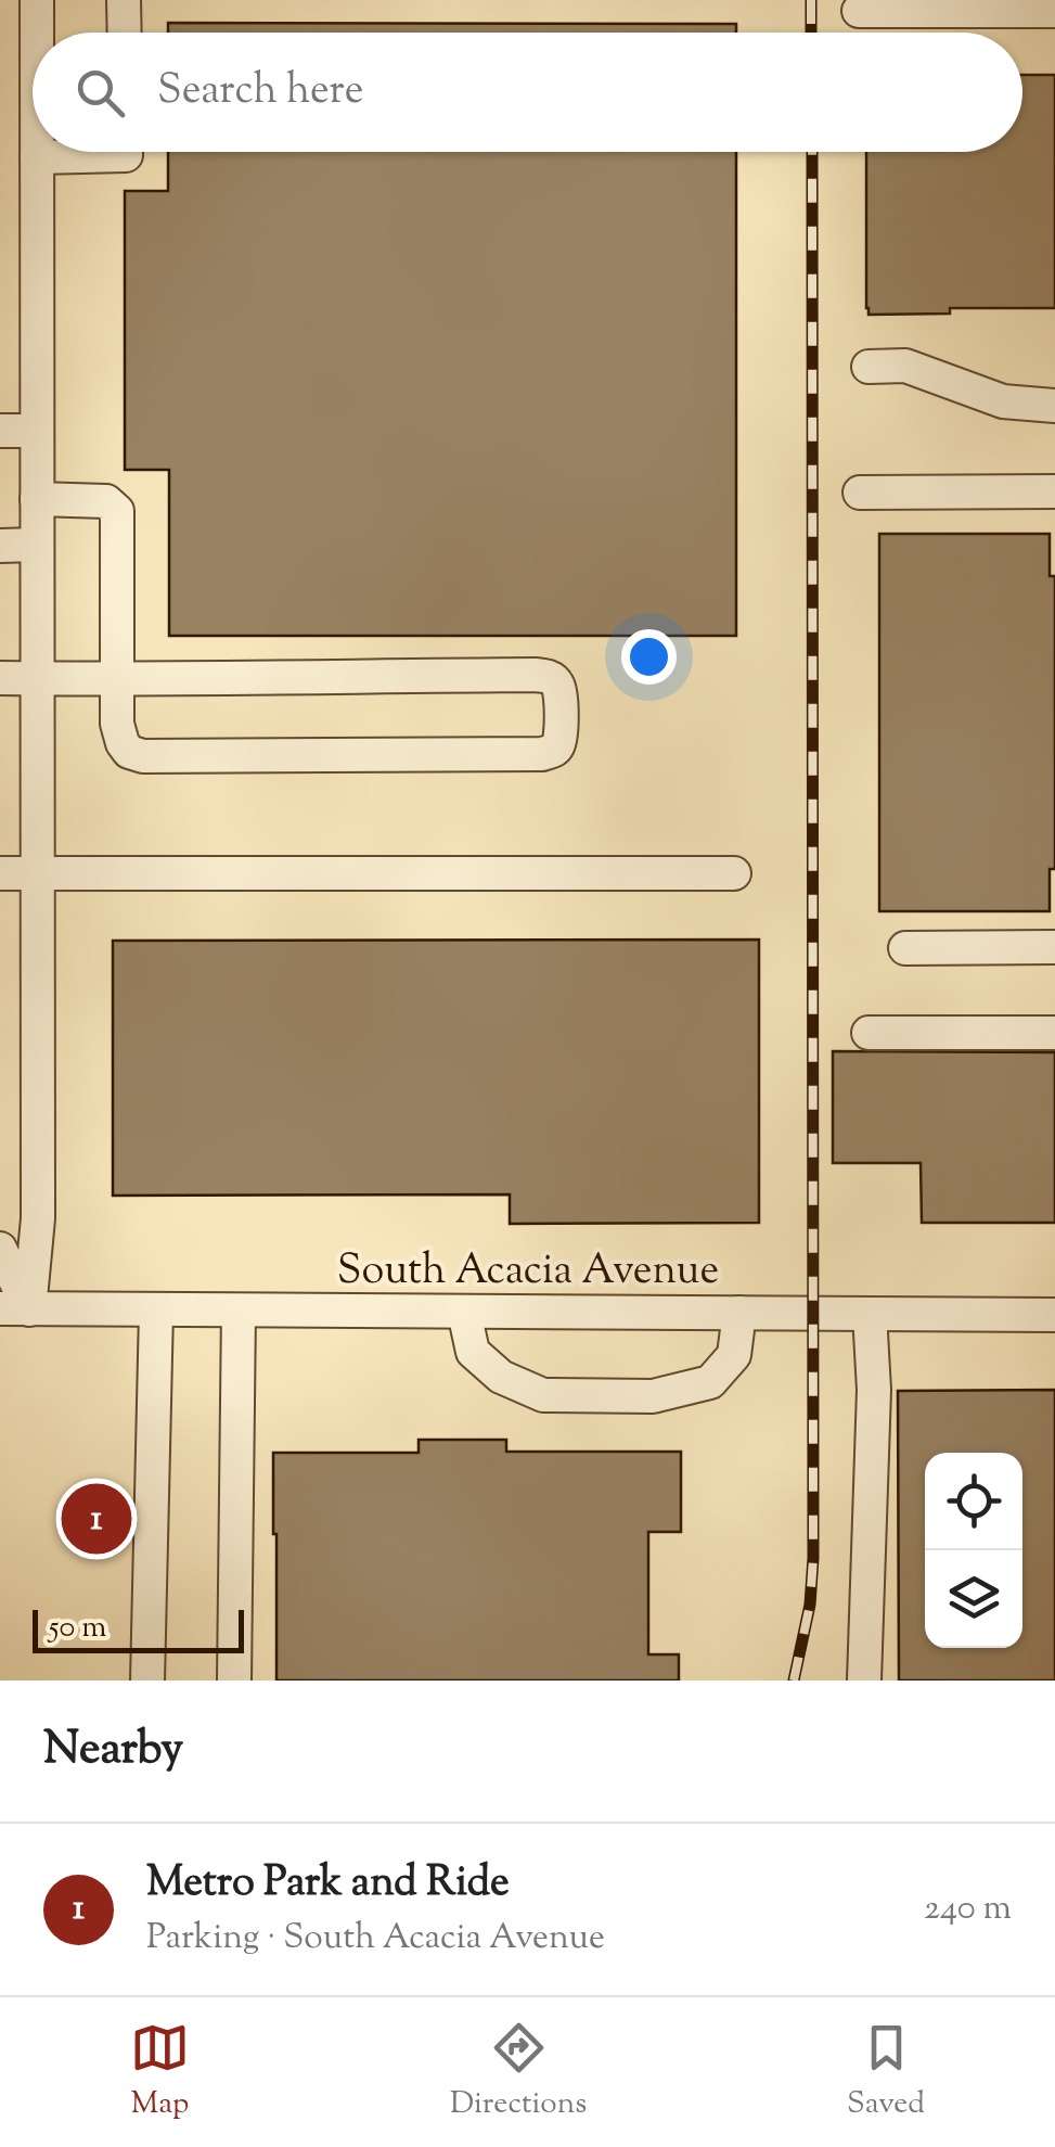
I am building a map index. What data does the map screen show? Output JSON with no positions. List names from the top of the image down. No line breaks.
{"streets":{"street":["South Acacia Avenue"]},"scale_bar":"50 m","page":{"search":"Search here","pins":"1","scale":"50 m","heading":"Nearby","list":[{"mark":"1","name":"Metro Park and Ride","note":"Parking · South Acacia Avenue","value":"240 m"}],"nav":["Map","Directions","Saved"]}}
